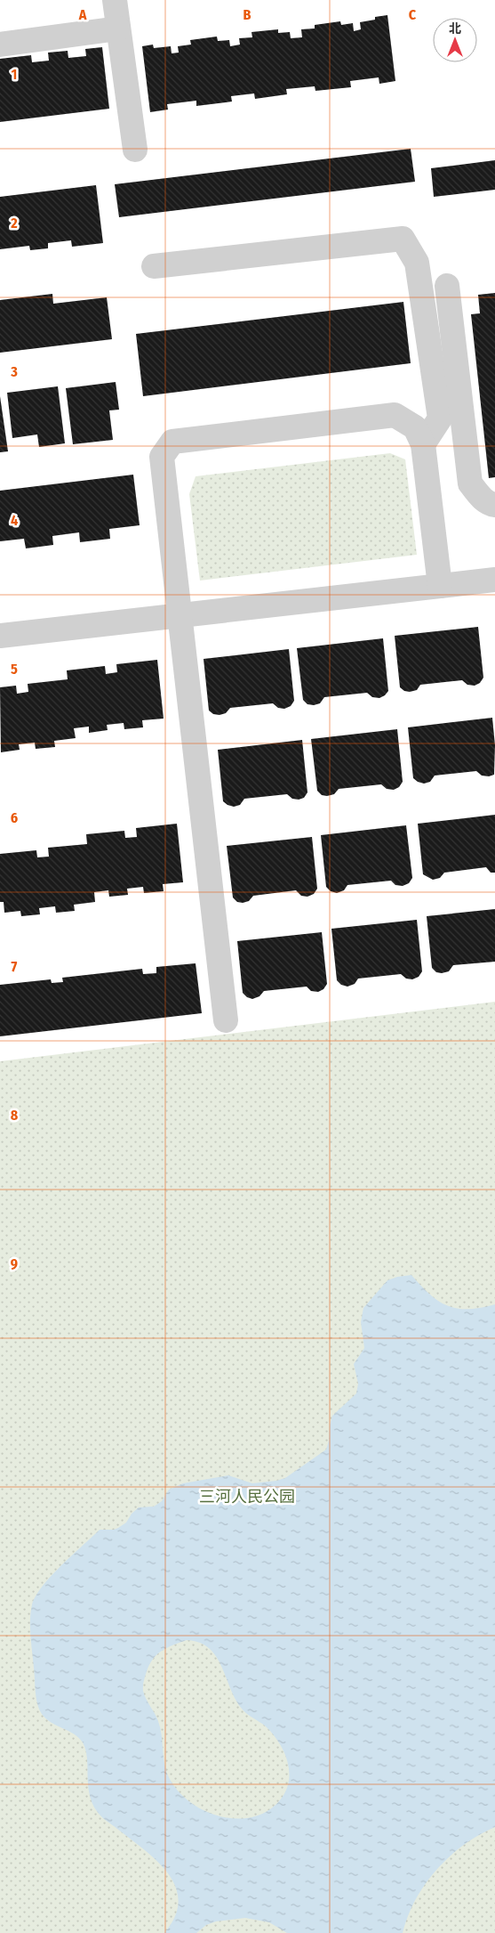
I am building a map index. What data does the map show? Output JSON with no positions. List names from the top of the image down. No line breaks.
{"parks":["三河人民公园"],"north":"top","grid":{"columns":["A","B","C"],"rows":["1","2","3","4","5","6","7","8","9"]}}
